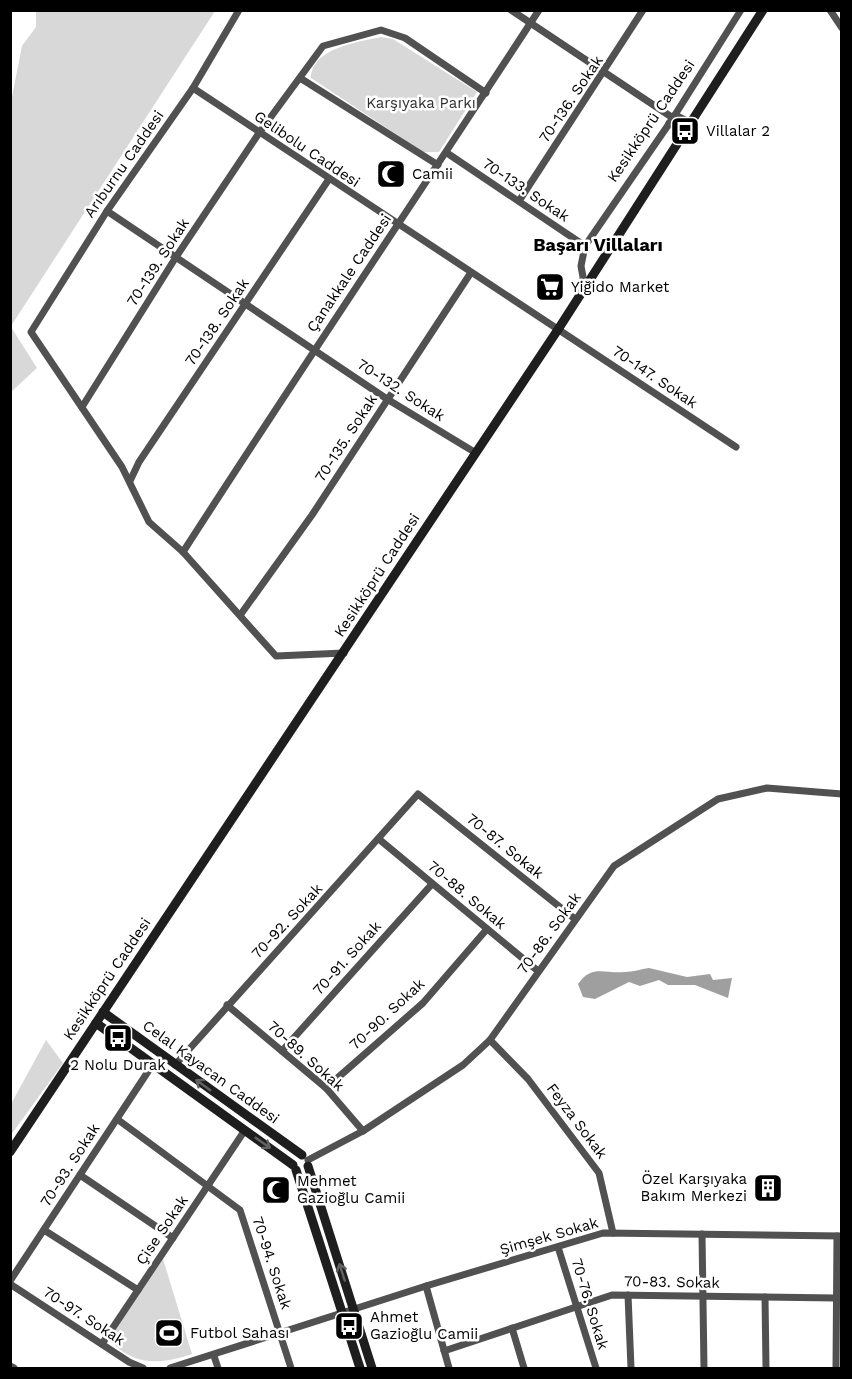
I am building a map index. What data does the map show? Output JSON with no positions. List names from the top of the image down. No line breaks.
{"streets":{"street":["70-136. Sokak","Kesikköprü Caddesi","Gelibolu Caddesi","Arıburnu Caddesi","70-133. Sokak","70-139. Sokak","Çanakkale Caddesi","70-138. Sokak","70-147. Sokak","70-132. Sokak","70-135. Sokak","70-87. Sokak","70-88. Sokak","70-92. Sokak","70-86. Sokak","70-91. Sokak","70-90. Sokak","70-89. Sokak","Celal Kayacan Caddesi","Feyza Sokak","70-93. Sokak","Çise Sokak","Şimşek Sokak","70-94. Sokak","70-83. Sokak","70-76. Sokak","70-97. Sokak"]},"crossings":[["70-136. Sokak","70-133. Sokak"],["Kesikköprü Caddesi","Gelibolu Caddesi"],["Kesikköprü Caddesi","70-133. Sokak"],["Kesikköprü Caddesi","70-147. Sokak"],["Kesikköprü Caddesi","70-132. Sokak"],["Kesikköprü Caddesi","Celal Kayacan Caddesi"],["Gelibolu Caddesi","Arıburnu Caddesi"],["Gelibolu Caddesi","70-139. Sokak"],["Gelibolu Caddesi","Çanakkale Caddesi"],["Gelibolu Caddesi","70-138. Sokak"],["Gelibolu Caddesi","70-147. Sokak"],["Gelibolu Caddesi","70-135. Sokak"],["Arıburnu Caddesi","70-139. Sokak"],["Arıburnu Caddesi","70-132. Sokak"],["70-133. Sokak","Çanakkale Caddesi"],["70-139. Sokak","Çanakkale Caddesi"],["70-139. Sokak","70-132. Sokak"],["Çanakkale Caddesi","70-132. Sokak"],["70-138. Sokak","70-132. Sokak"],["70-132. Sokak","70-135. Sokak"],["70-87. Sokak","70-92. Sokak"],["70-87. Sokak","70-86. Sokak"],["70-88. Sokak","70-92. Sokak"],["70-88. Sokak","70-86. Sokak"],["70-88. Sokak","70-91. Sokak"],["70-88. Sokak","70-90. Sokak"],["70-92. Sokak","70-89. Sokak"],["70-92. Sokak","Celal Kayacan Caddesi"],["70-86. Sokak","70-89. Sokak"],["70-86. Sokak","Celal Kayacan Caddesi"],["70-86. Sokak","Feyza Sokak"],["70-91. Sokak","70-89. Sokak"],["70-90. Sokak","70-89. Sokak"],["Celal Kayacan Caddesi","70-93. Sokak"],["Celal Kayacan Caddesi","Çise Sokak"],["Feyza Sokak","Şimşek Sokak"],["70-93. Sokak","70-94. Sokak"],["70-93. Sokak","70-97. Sokak"],["Çise Sokak","70-94. Sokak"],["Çise Sokak","70-97. Sokak"],["Şimşek Sokak","70-76. Sokak"],["70-83. Sokak","70-76. Sokak"]],"districts":["Başarı Villaları"],"parks":["Karşıyaka Parkı"],"places":{"bus stop":["Villalar 2","2 Nolu Durak","Ahmet Gazioğlu Camii"],"mosque":["Camii","Mehmet Gazioğlu Camii"],"supermarket":["Yiğido Market"],"building":["Özel Karşıyaka Bakım Merkezi"],"sports":["Futbol Sahası"]}}
